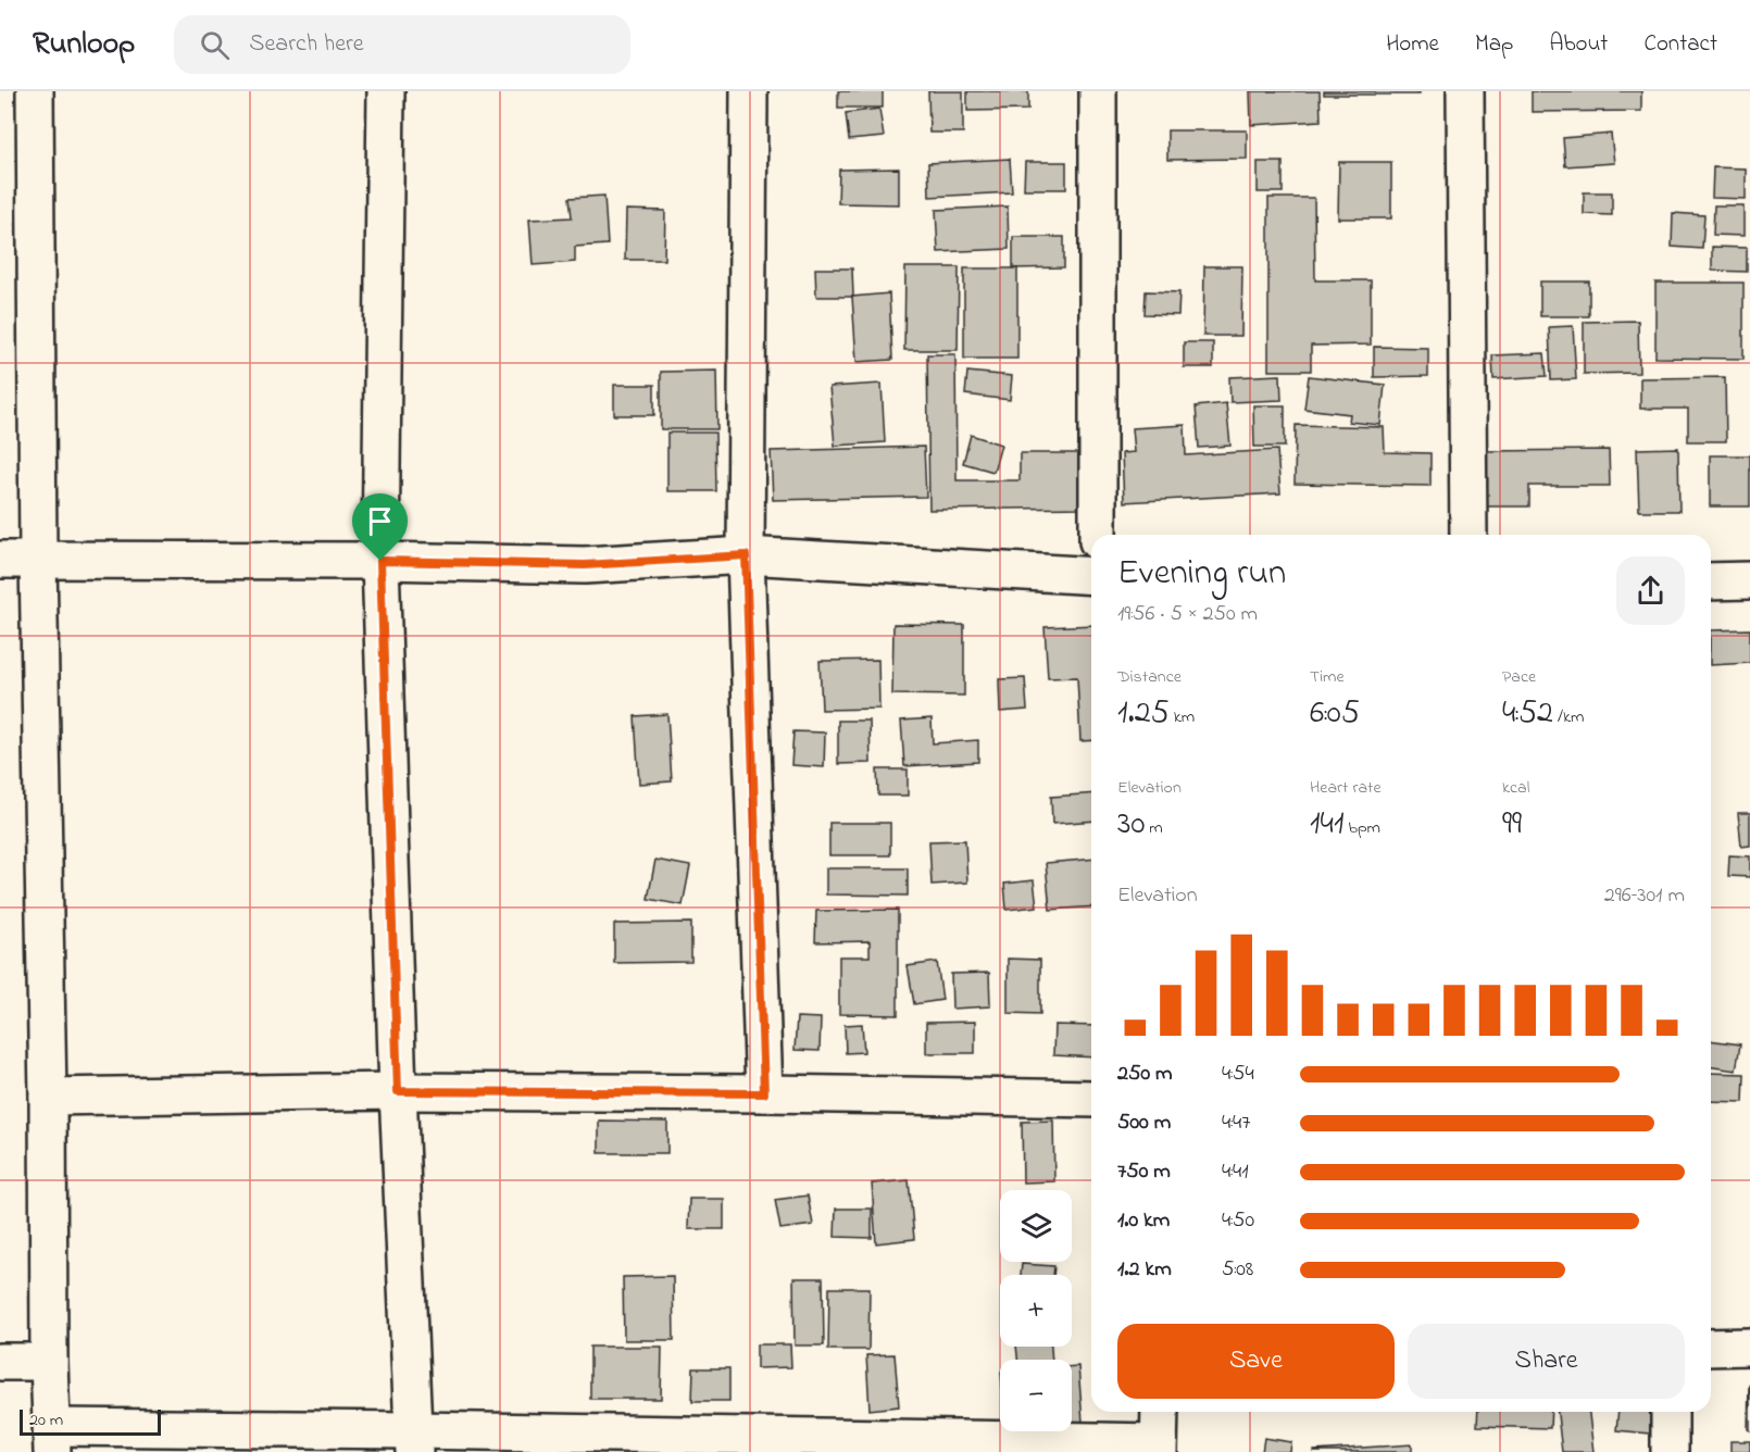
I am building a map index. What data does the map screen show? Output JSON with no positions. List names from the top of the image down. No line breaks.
{"scale_bar":"20 m","page":{"header":"Runloop","search":"Search here","nav":["Home","Map","About","Contact"],"heading":["Evening run","19:56 · 5 × 250 m"],"stats":[["Distance","1.25 km"],["Time","6:05"],["Pace","4:52 /km"],["Elevation","30 m"],["Heart rate","141 bpm"],["kcal","99"]],"chart":["Elevation","296–301 m"],"list":[{"name":"250 m","note":"4:54"},{"name":"500 m","note":"4:47"},{"name":"750 m","note":"4:41"},{"name":"1.0 km","note":"4:50"},{"name":"1.2 km","note":"5:08"}],"map_buttons":["+","−"],"buttons":["Save","Share"],"scale":"20 m"}}
